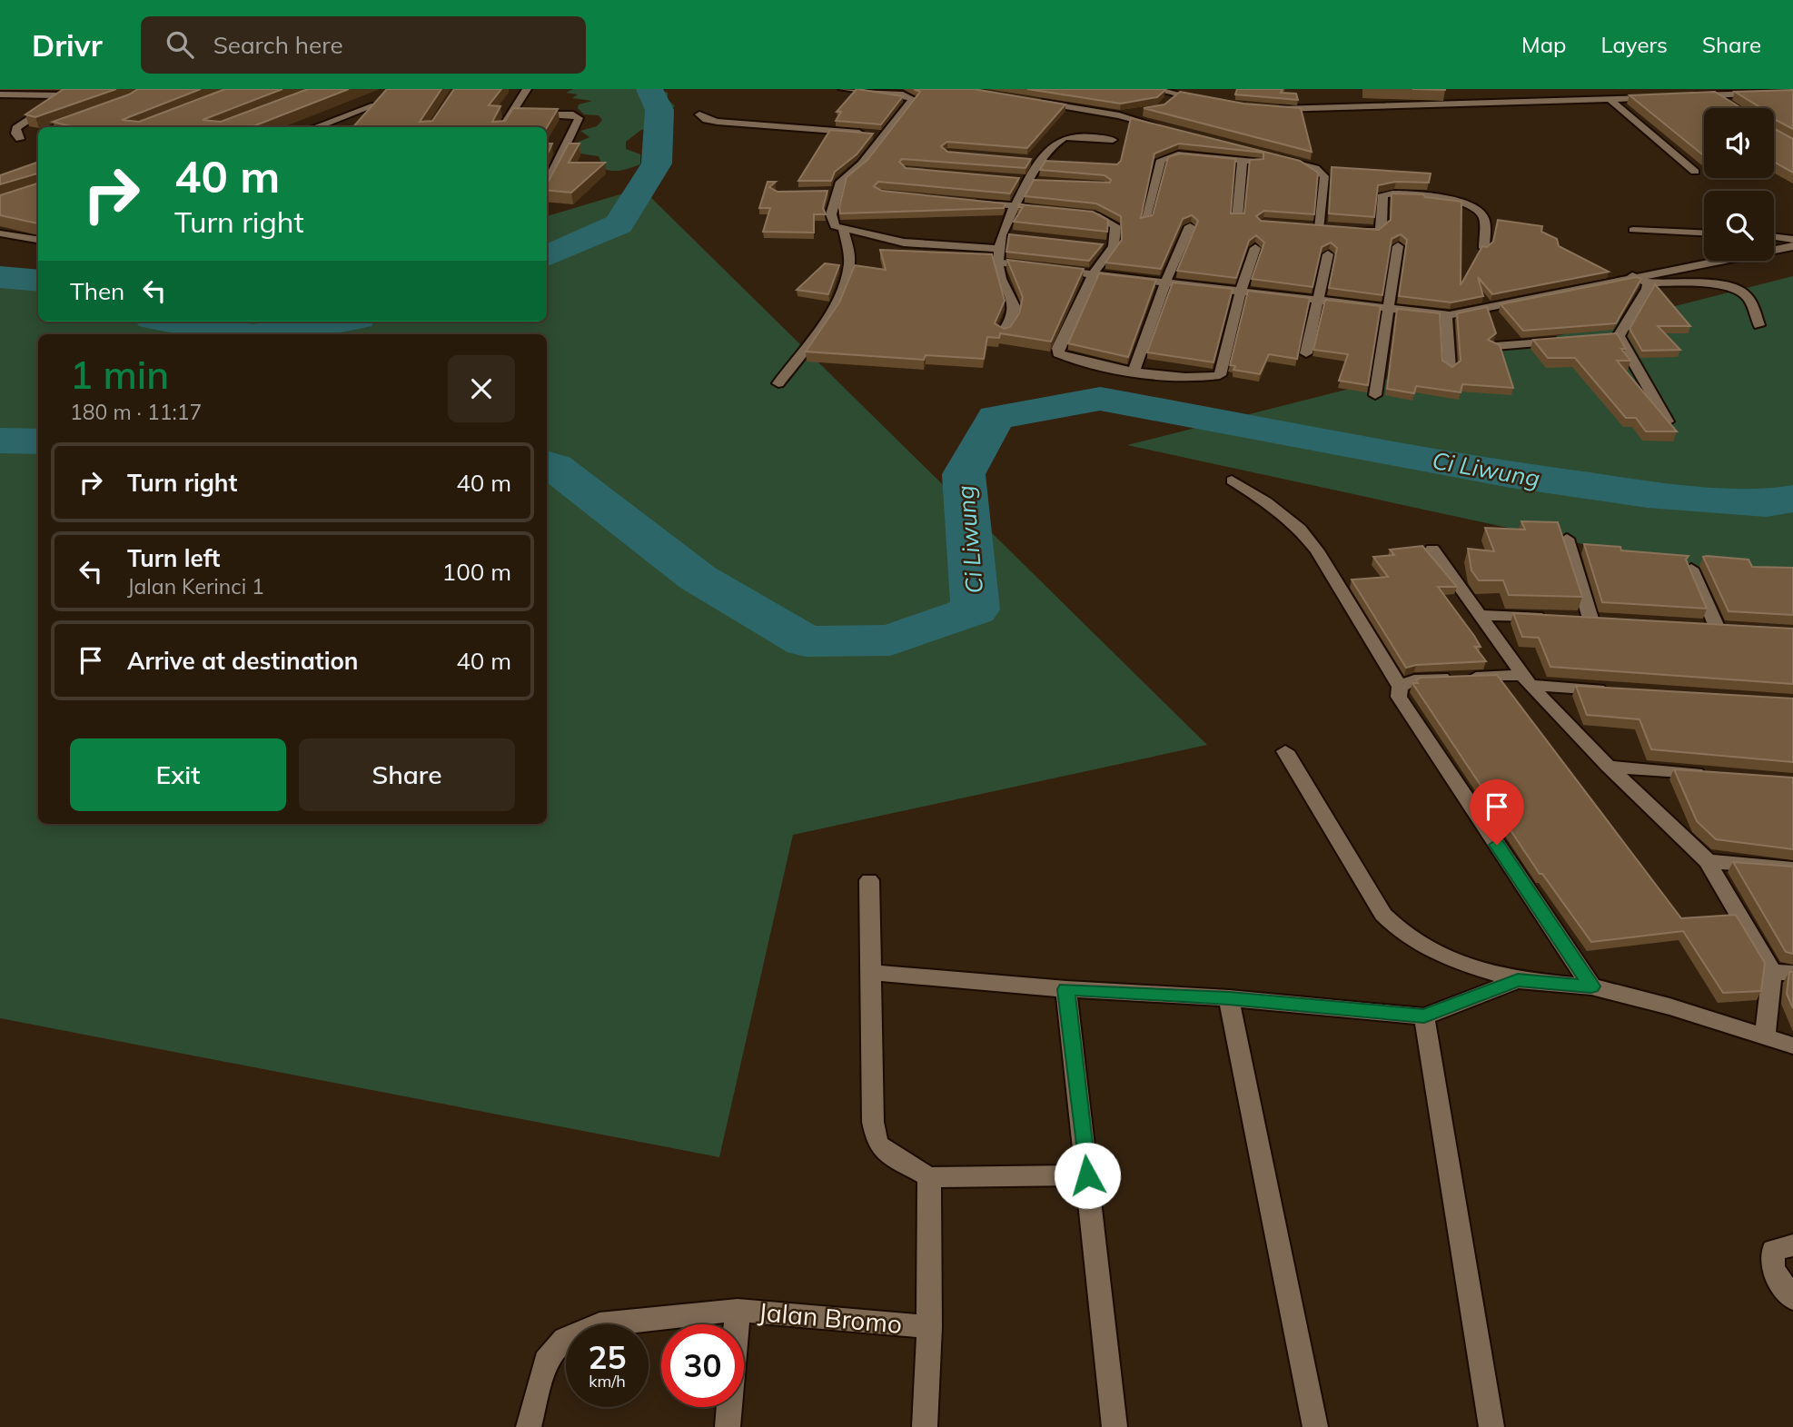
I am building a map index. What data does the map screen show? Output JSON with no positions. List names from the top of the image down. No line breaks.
{"streets":{"street":["Jalan Bromo"]},"water":["Ci Liwung"],"page":{"header":"Drivr","search":"Search here","nav":["Map","Layers","Share"],"turn":["40 m","Turn right"],"then":"Then","heading":["1 min","180 m · 11:17"],"list":[{"name":"Turn right","value":"40 m"},{"name":"Turn left","note":"Jalan Kerinci 1","value":"100 m"},{"name":"Arrive at destination","value":"40 m"}],"buttons":["Exit","Share"],"speed":"25 km/h","limit":"30"}}
